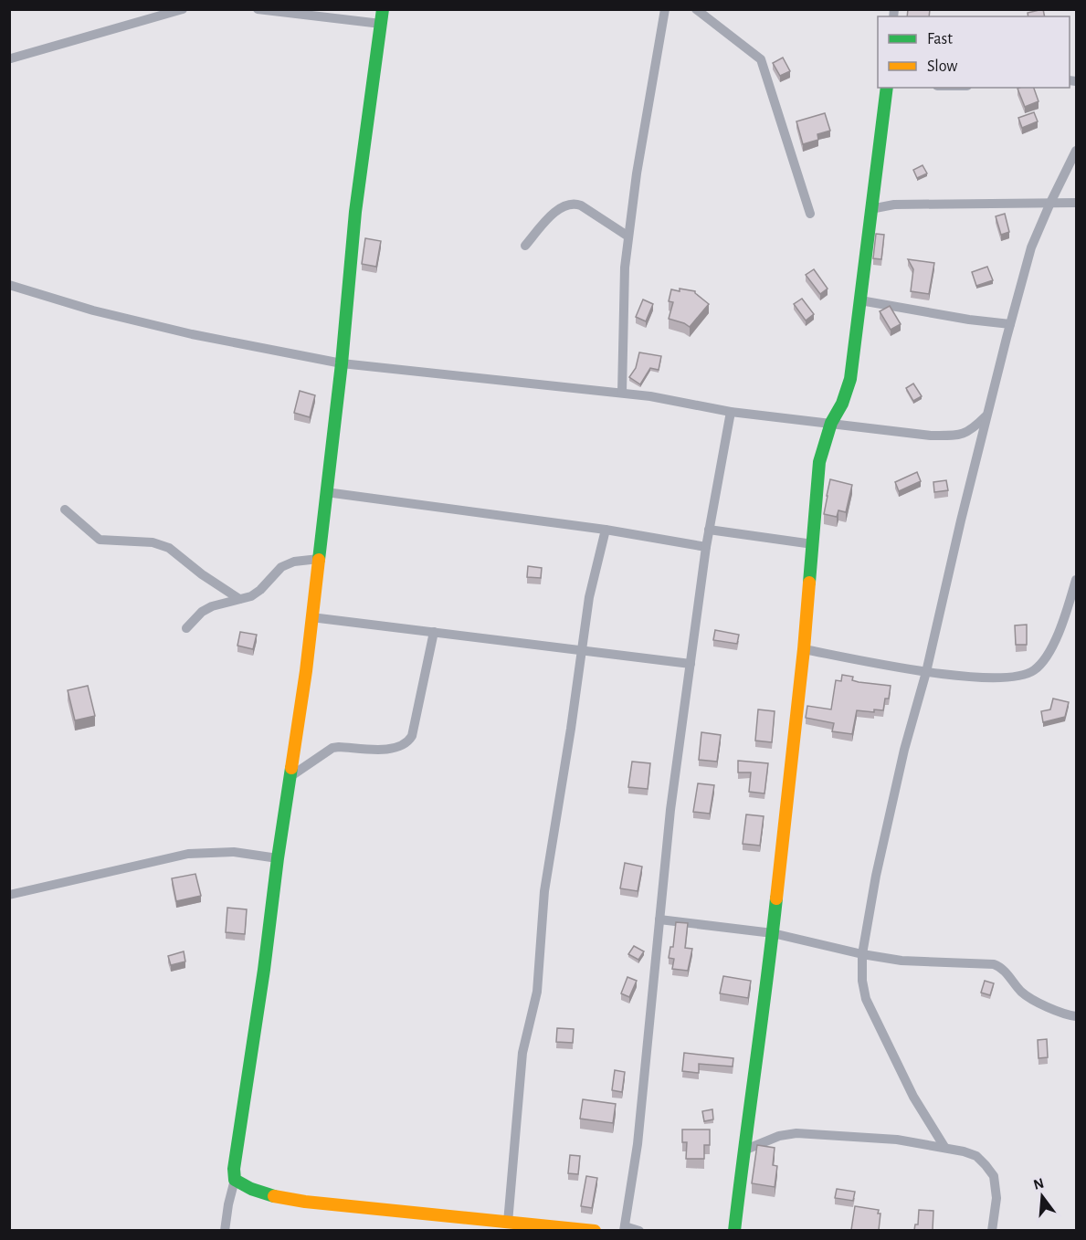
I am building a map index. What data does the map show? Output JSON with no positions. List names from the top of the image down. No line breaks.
{"legend":["Fast","Slow"],"north":"top"}
